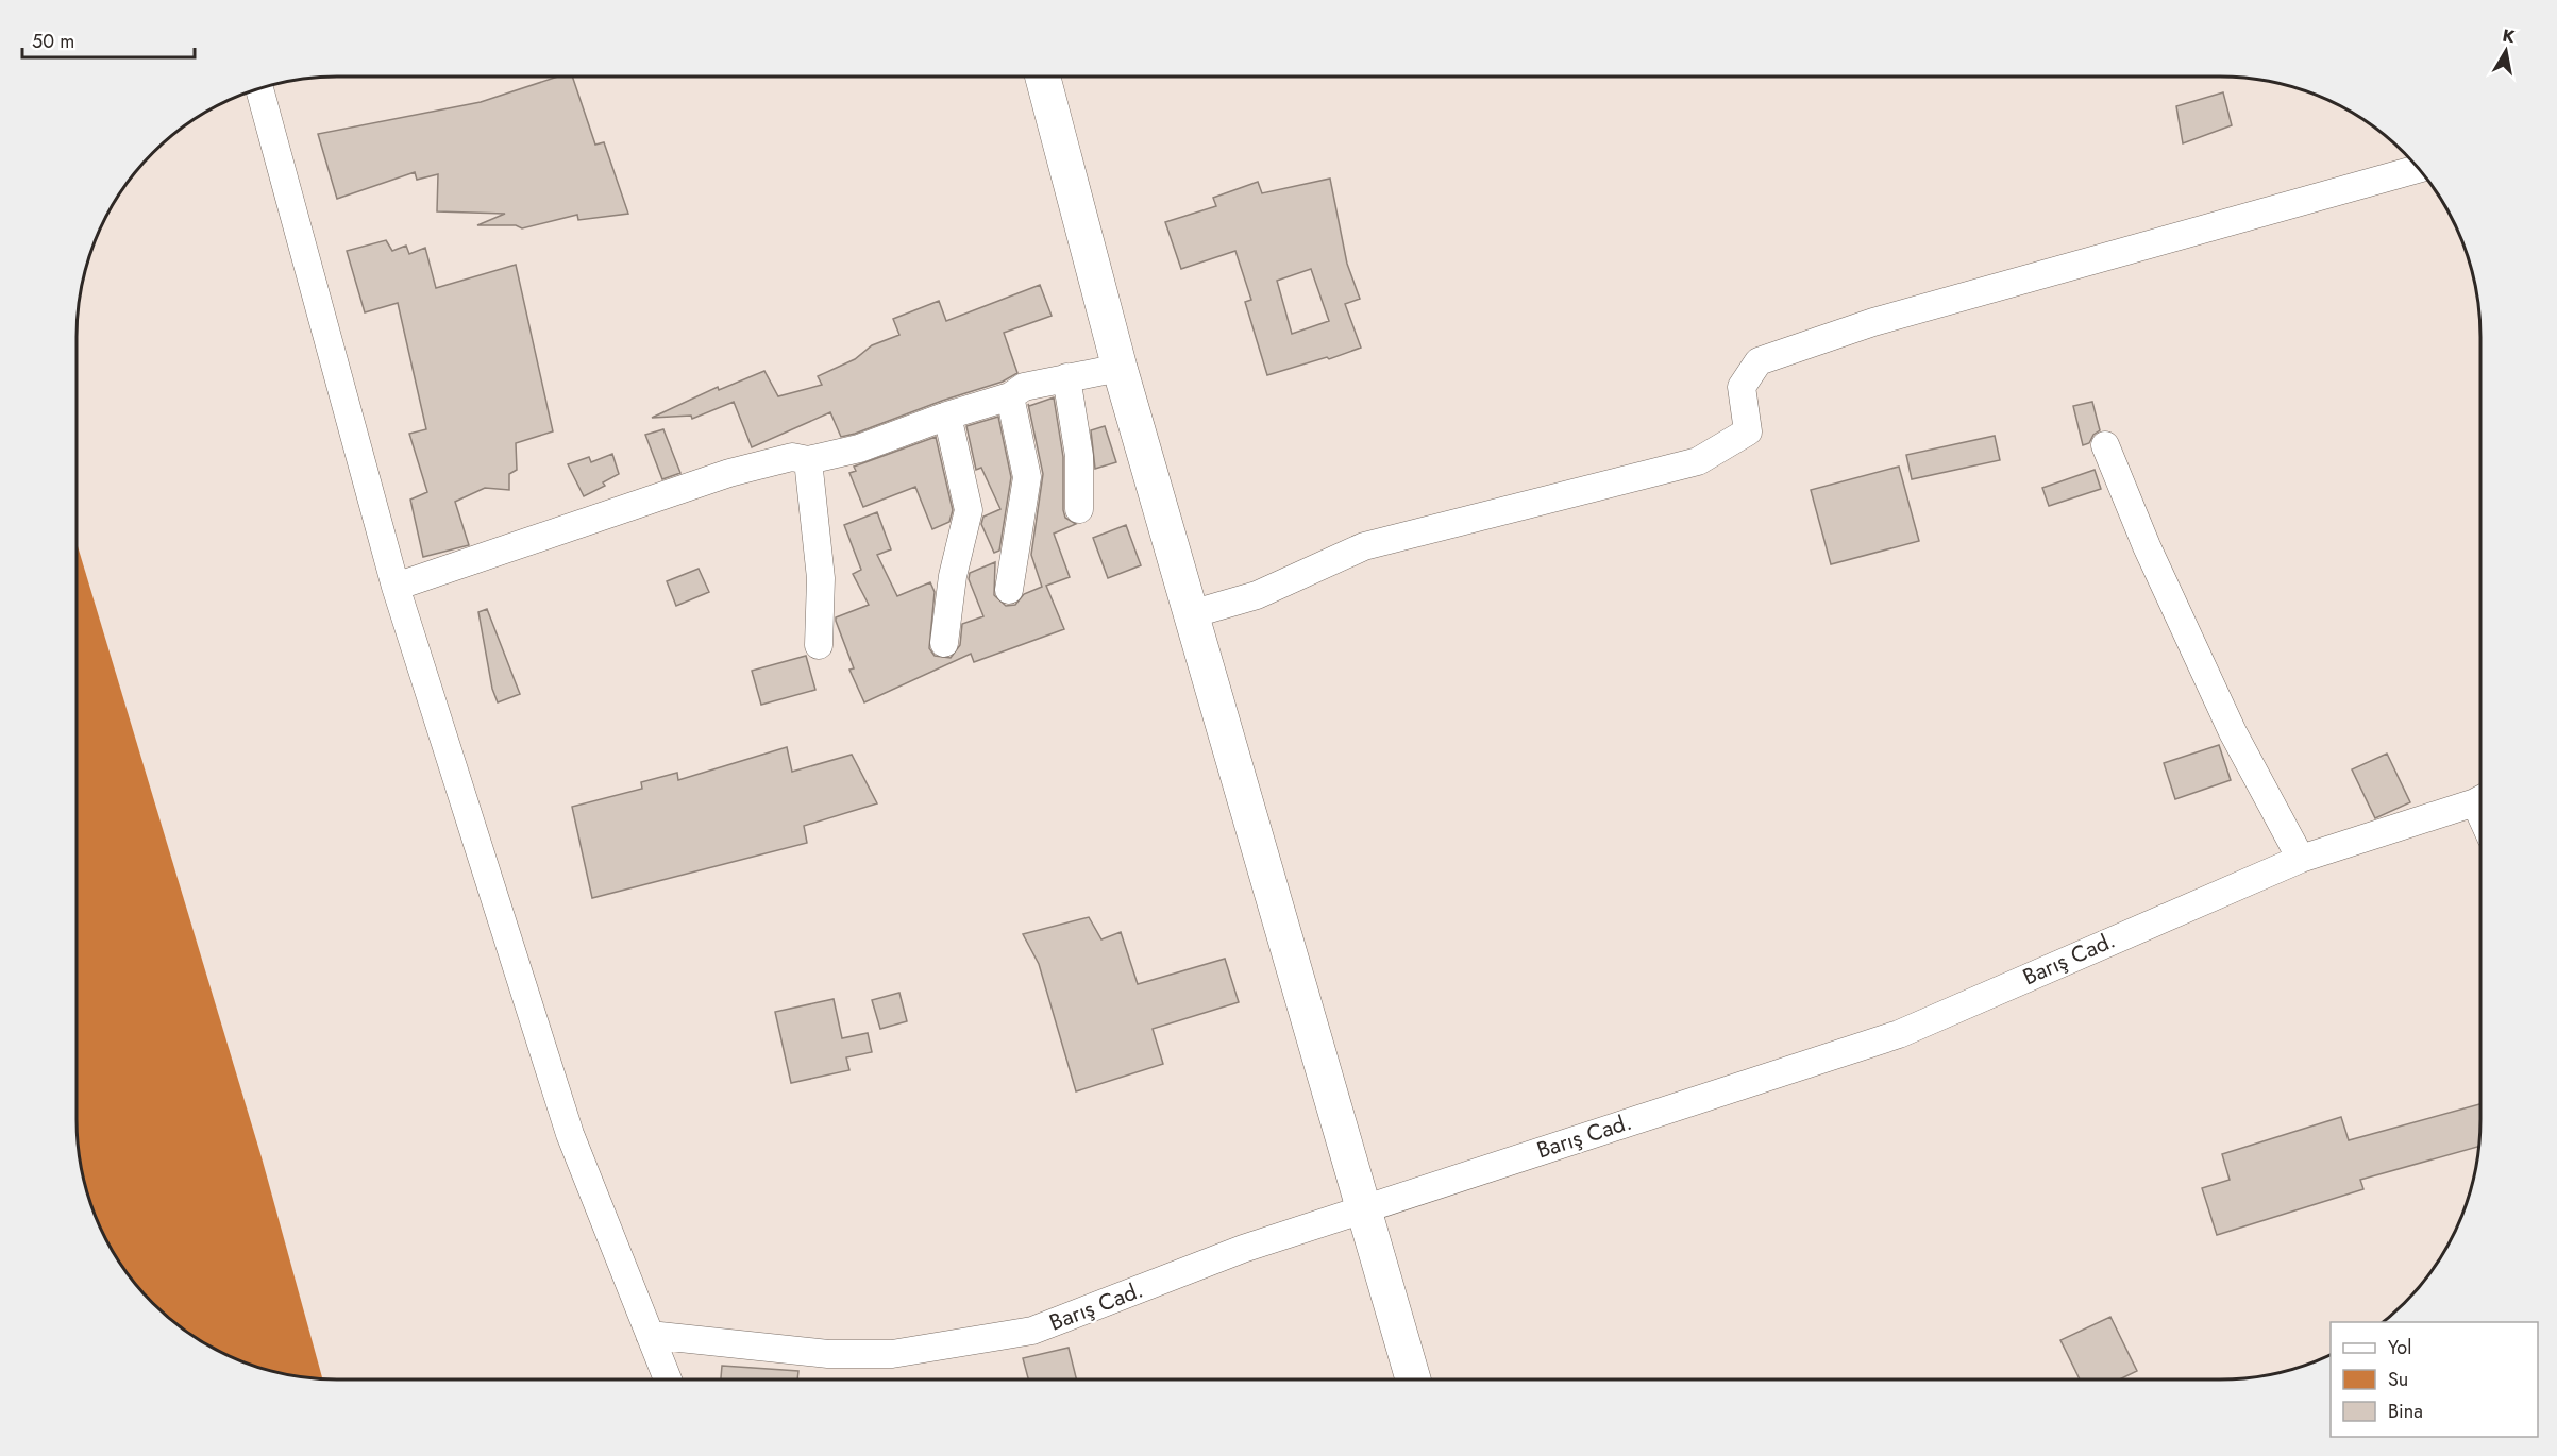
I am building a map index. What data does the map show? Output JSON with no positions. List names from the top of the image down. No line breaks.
{"streets":{"street":["Barış Cad."]},"legend":["Yol","Su","Bina"],"scale_bar":"50 m","north":"top"}
